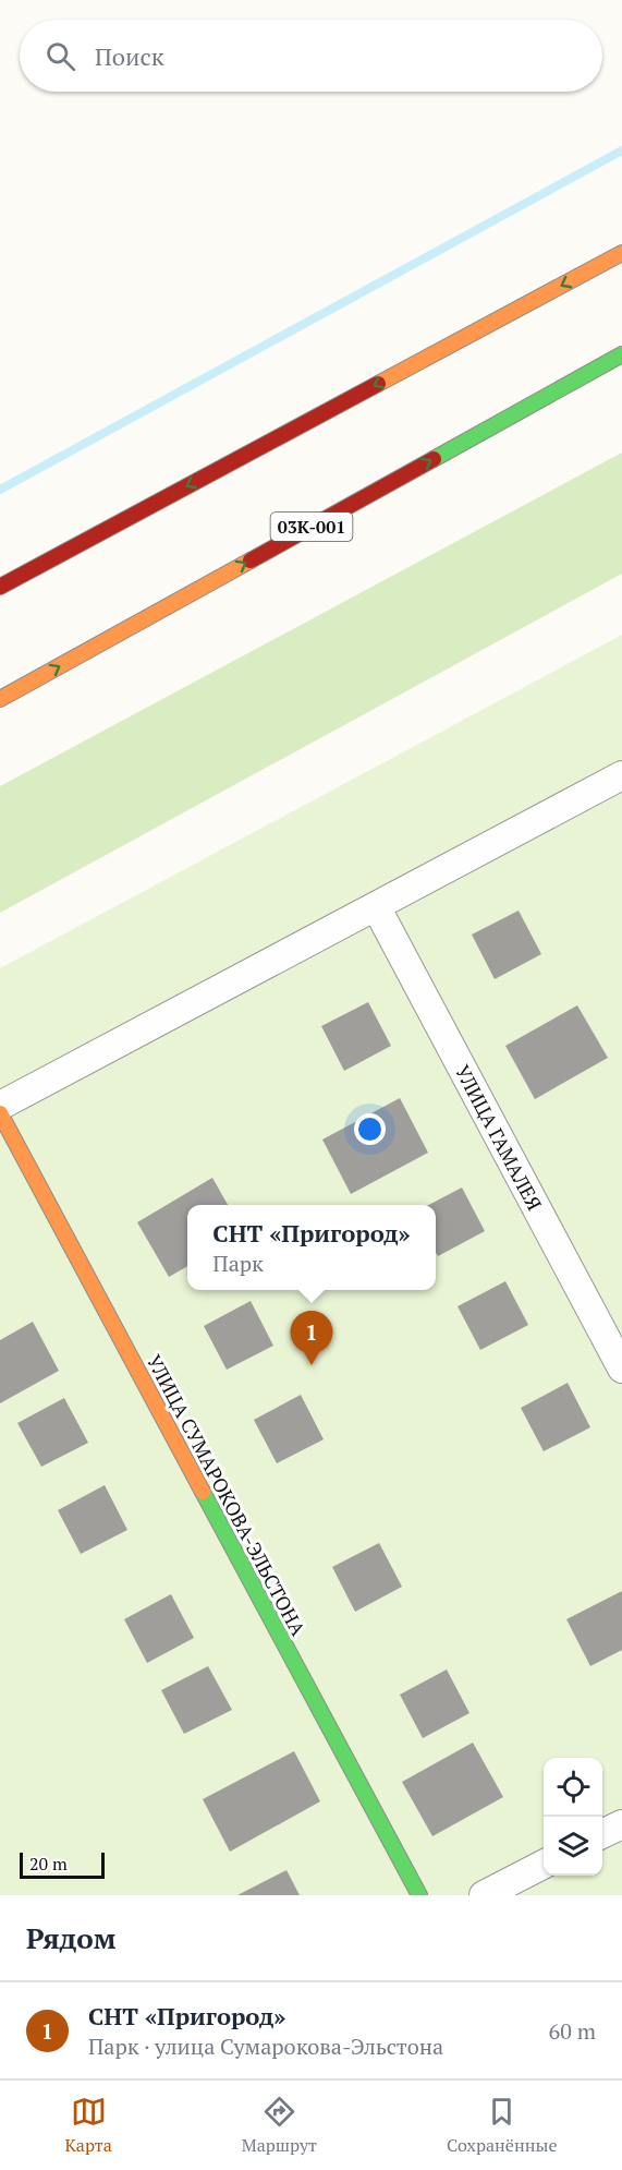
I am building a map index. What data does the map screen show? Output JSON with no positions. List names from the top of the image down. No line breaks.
{"streets":{"main road":["03К-001","УЛИЦА СУМАРОКОВА-ЭЛЬСТОНА"],"street":["УЛИЦА ГАМАЛЕЯ"]},"scale_bar":"20 m","page":{"search":"Поиск","popup":["СНТ «Пригород»","Парк"],"pins":"1","scale":"20 m","heading":"Рядом","list":[{"mark":"1","name":"СНТ «Пригород»","note":"Парк · улица Сумарокова-Эльстона","value":"60 m"}],"nav":["Карта","Маршрут","Сохранённые"]}}
